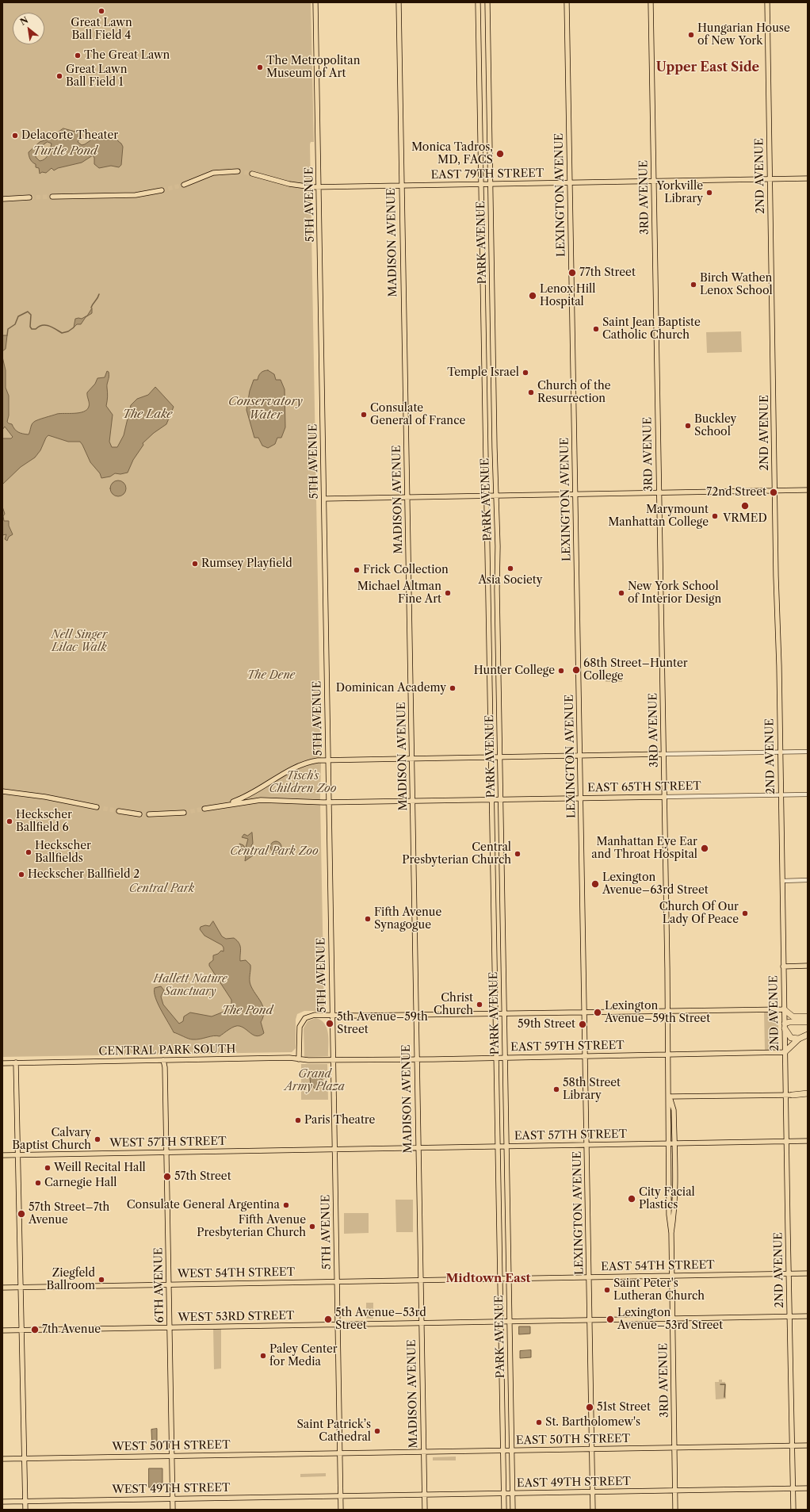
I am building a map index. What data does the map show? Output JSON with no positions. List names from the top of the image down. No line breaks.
{"streets":{"main road":["EAST 79TH STREET","2ND AVENUE","LEXINGTON AVENUE","3RD AVENUE","5TH AVENUE","MADISON AVENUE","PARK AVENUE","EAST 65TH STREET","EAST 59TH STREET","CENTRAL PARK SOUTH","EAST 57TH STREET","WEST 57TH STREET","EAST 54TH STREET","WEST 54TH STREET","6TH AVENUE","WEST 53RD STREET","EAST 50TH STREET","WEST 50TH STREET","EAST 49TH STREET","WEST 49TH STREET"]},"crossings":[["EAST 79TH STREET","2ND AVENUE"],["EAST 79TH STREET","LEXINGTON AVENUE"],["EAST 79TH STREET","3RD AVENUE"],["EAST 79TH STREET","5TH AVENUE"],["EAST 79TH STREET","MADISON AVENUE"],["EAST 79TH STREET","PARK AVENUE"],["2ND AVENUE","EAST 65TH STREET"],["2ND AVENUE","EAST 59TH STREET"],["2ND AVENUE","EAST 57TH STREET"],["2ND AVENUE","EAST 54TH STREET"],["2ND AVENUE","WEST 53RD STREET"],["2ND AVENUE","EAST 50TH STREET"],["2ND AVENUE","EAST 49TH STREET"],["LEXINGTON AVENUE","EAST 65TH STREET"],["LEXINGTON AVENUE","EAST 59TH STREET"],["LEXINGTON AVENUE","EAST 57TH STREET"],["LEXINGTON AVENUE","EAST 54TH STREET"],["LEXINGTON AVENUE","WEST 53RD STREET"],["LEXINGTON AVENUE","EAST 50TH STREET"],["LEXINGTON AVENUE","EAST 49TH STREET"],["3RD AVENUE","EAST 65TH STREET"],["3RD AVENUE","EAST 59TH STREET"],["3RD AVENUE","EAST 57TH STREET"],["3RD AVENUE","EAST 54TH STREET"],["3RD AVENUE","WEST 53RD STREET"],["3RD AVENUE","EAST 50TH STREET"],["3RD AVENUE","EAST 49TH STREET"],["5TH AVENUE","EAST 65TH STREET"],["5TH AVENUE","EAST 59TH STREET"],["5TH AVENUE","CENTRAL PARK SOUTH"],["5TH AVENUE","EAST 57TH STREET"],["5TH AVENUE","WEST 57TH STREET"],["5TH AVENUE","EAST 54TH STREET"],["5TH AVENUE","WEST 54TH STREET"],["5TH AVENUE","WEST 53RD STREET"],["5TH AVENUE","EAST 50TH STREET"],["5TH AVENUE","WEST 50TH STREET"],["5TH AVENUE","EAST 49TH STREET"],["5TH AVENUE","WEST 49TH STREET"],["MADISON AVENUE","EAST 65TH STREET"],["MADISON AVENUE","EAST 59TH STREET"],["MADISON AVENUE","EAST 57TH STREET"],["MADISON AVENUE","EAST 54TH STREET"],["MADISON AVENUE","WEST 53RD STREET"],["MADISON AVENUE","EAST 50TH STREET"],["MADISON AVENUE","EAST 49TH STREET"],["PARK AVENUE","EAST 65TH STREET"],["PARK AVENUE","EAST 59TH STREET"],["PARK AVENUE","EAST 57TH STREET"],["PARK AVENUE","EAST 54TH STREET"],["PARK AVENUE","WEST 53RD STREET"],["PARK AVENUE","EAST 50TH STREET"],["PARK AVENUE","EAST 49TH STREET"],["EAST 59TH STREET","CENTRAL PARK SOUTH"],["CENTRAL PARK SOUTH","6TH AVENUE"],["EAST 57TH STREET","WEST 57TH STREET"],["WEST 57TH STREET","6TH AVENUE"],["EAST 54TH STREET","WEST 54TH STREET"],["WEST 54TH STREET","6TH AVENUE"],["6TH AVENUE","WEST 53RD STREET"],["6TH AVENUE","WEST 50TH STREET"],["6TH AVENUE","WEST 49TH STREET"],["EAST 50TH STREET","WEST 50TH STREET"],["EAST 49TH STREET","WEST 49TH STREET"]],"districts":["Upper East Side","Midtown East"],"water":["Turtle Pond","Conservatory Water","The Lake","The Pond"],"parks":["Nell Singer Lilac Walk","The Dene","Tisch's Children Zoo","Central Park Zoo","Central Park","Hallett Nature Sanctuary","Grand Army Plaza"],"places":["Great Lawn Ball Field 4","Hungarian House of New York","The Great Lawn","The Metropolitan Museum of Art","Great Lawn Ball Field 1","Delacorte Theater","Monica Tadros, MD, FACS","Yorkville Library","77th Street","Birch Wathen Lenox School","Lenox Hill Hospital","Saint Jean Baptiste Catholic Church","Temple Israel","Church of the Resurrection","Consulate General of France","Buckley School","72nd Street","VRMED","Marymount Manhattan College","Rumsey Playfield","Asia Society","Frick Collection","Michael Altman Fine Art","New York School of Interior Design","68th Street–Hunter College","Hunter College","Dominican Academy","Heckscher Ballfield 6","Manhattan Eye Ear and Throat Hospital","Heckscher Ballfields","Central Presbyterian Church","Heckscher Ballfield 2","Lexington Avenue–63rd Street","Church Of Our Lady Of Peace","Fifth Avenue Synagogue","Christ Church","Lexington Avenue–59th Street","5th Avenue–59th Street","59th Street","58th Street Library","Paris Theatre","Calvary Baptist Church","Weill Recital Hall","57th Street","Carnegie Hall","City Facial Plastics","Consulate General Argentina","57th Street–7th Avenue","Fifth Avenue Presbyterian Church","Ziegfeld Ballroom","Saint Peter's Lutheran Church","5th Avenue–53rd Street","Lexington Avenue–53rd Street","7th Avenue","Paley Center for Media","51st Street","St. Bartholomew's","Saint Patrick’s Cathedral"],"north":"top left"}
